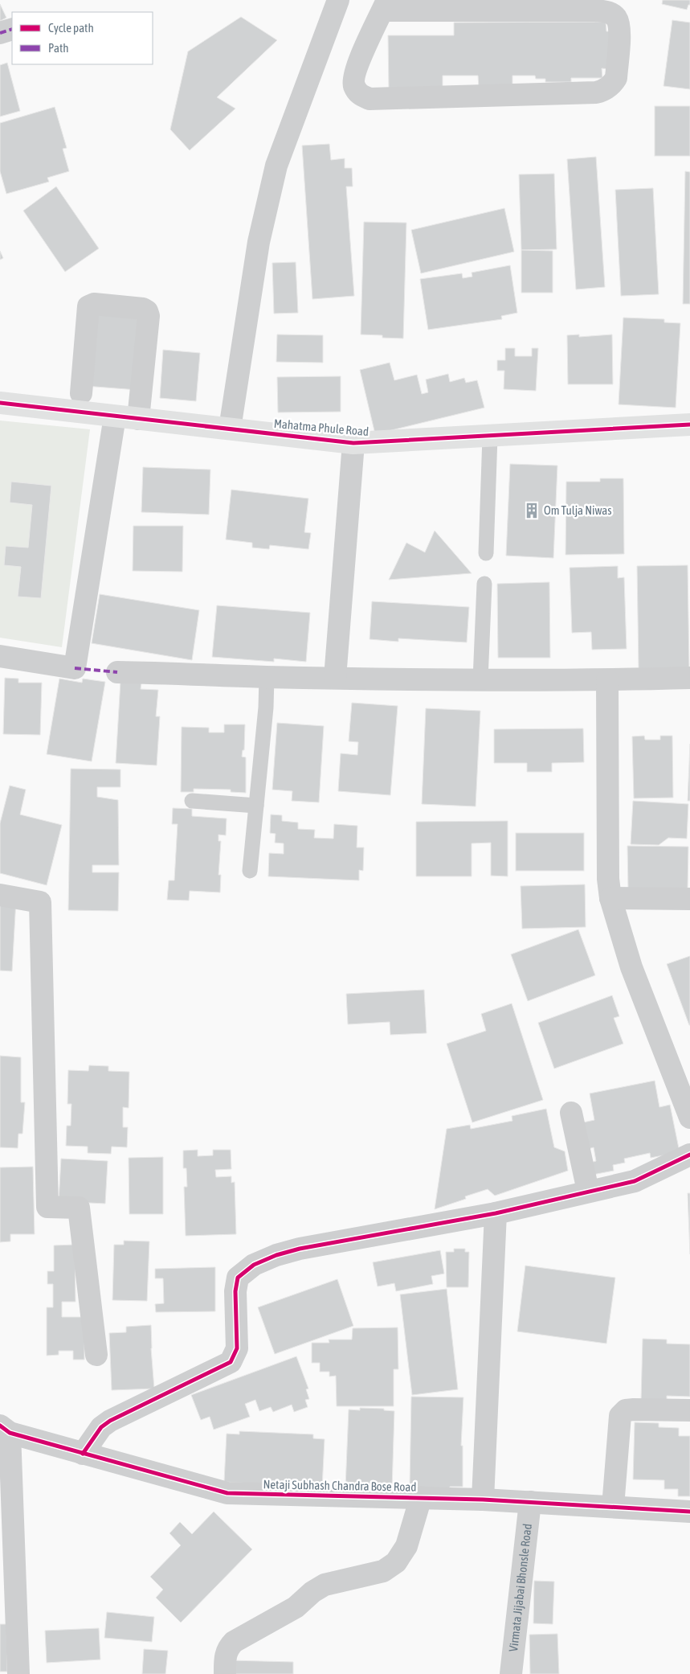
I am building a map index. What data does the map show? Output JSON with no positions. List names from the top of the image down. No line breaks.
{"streets":{"street":["Mahatma Phule Road","Netaji Subhash Chandra Bose Road","Virmata Jijabai Bhonsle Road"]},"crossings":[["Netaji Subhash Chandra Bose Road","Virmata Jijabai Bhonsle Road"]],"places":{"building":["Om Tulja Niwas"]},"legend":["Cycle path","Path"]}
